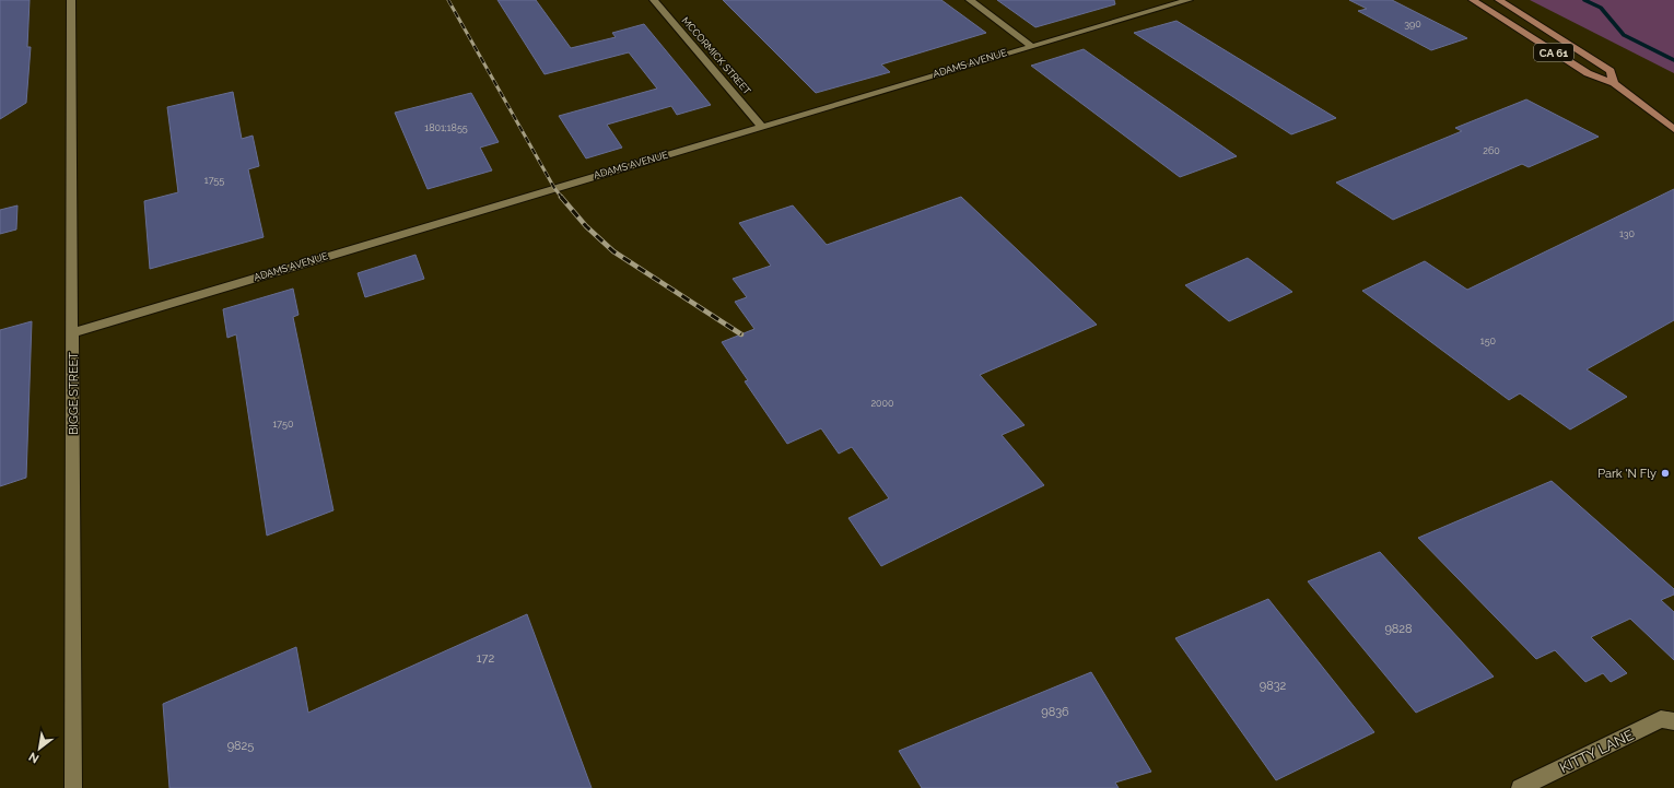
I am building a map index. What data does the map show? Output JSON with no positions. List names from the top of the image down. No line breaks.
{"streets":{"main road":["CA 61"],"street":["MCCORMICK STREET","ADAMS AVENUE","BIGGE STREET","KITTY LANE"]},"crossings":[["MCCORMICK STREET","ADAMS AVENUE"],["ADAMS AVENUE","BIGGE STREET"]],"places":["Park 'N Fly"],"house_numbers":["390","1801;1855","260","1755","130","150","2000","1750","9828","172","9832","9836","9825"],"north":"bottom left"}
